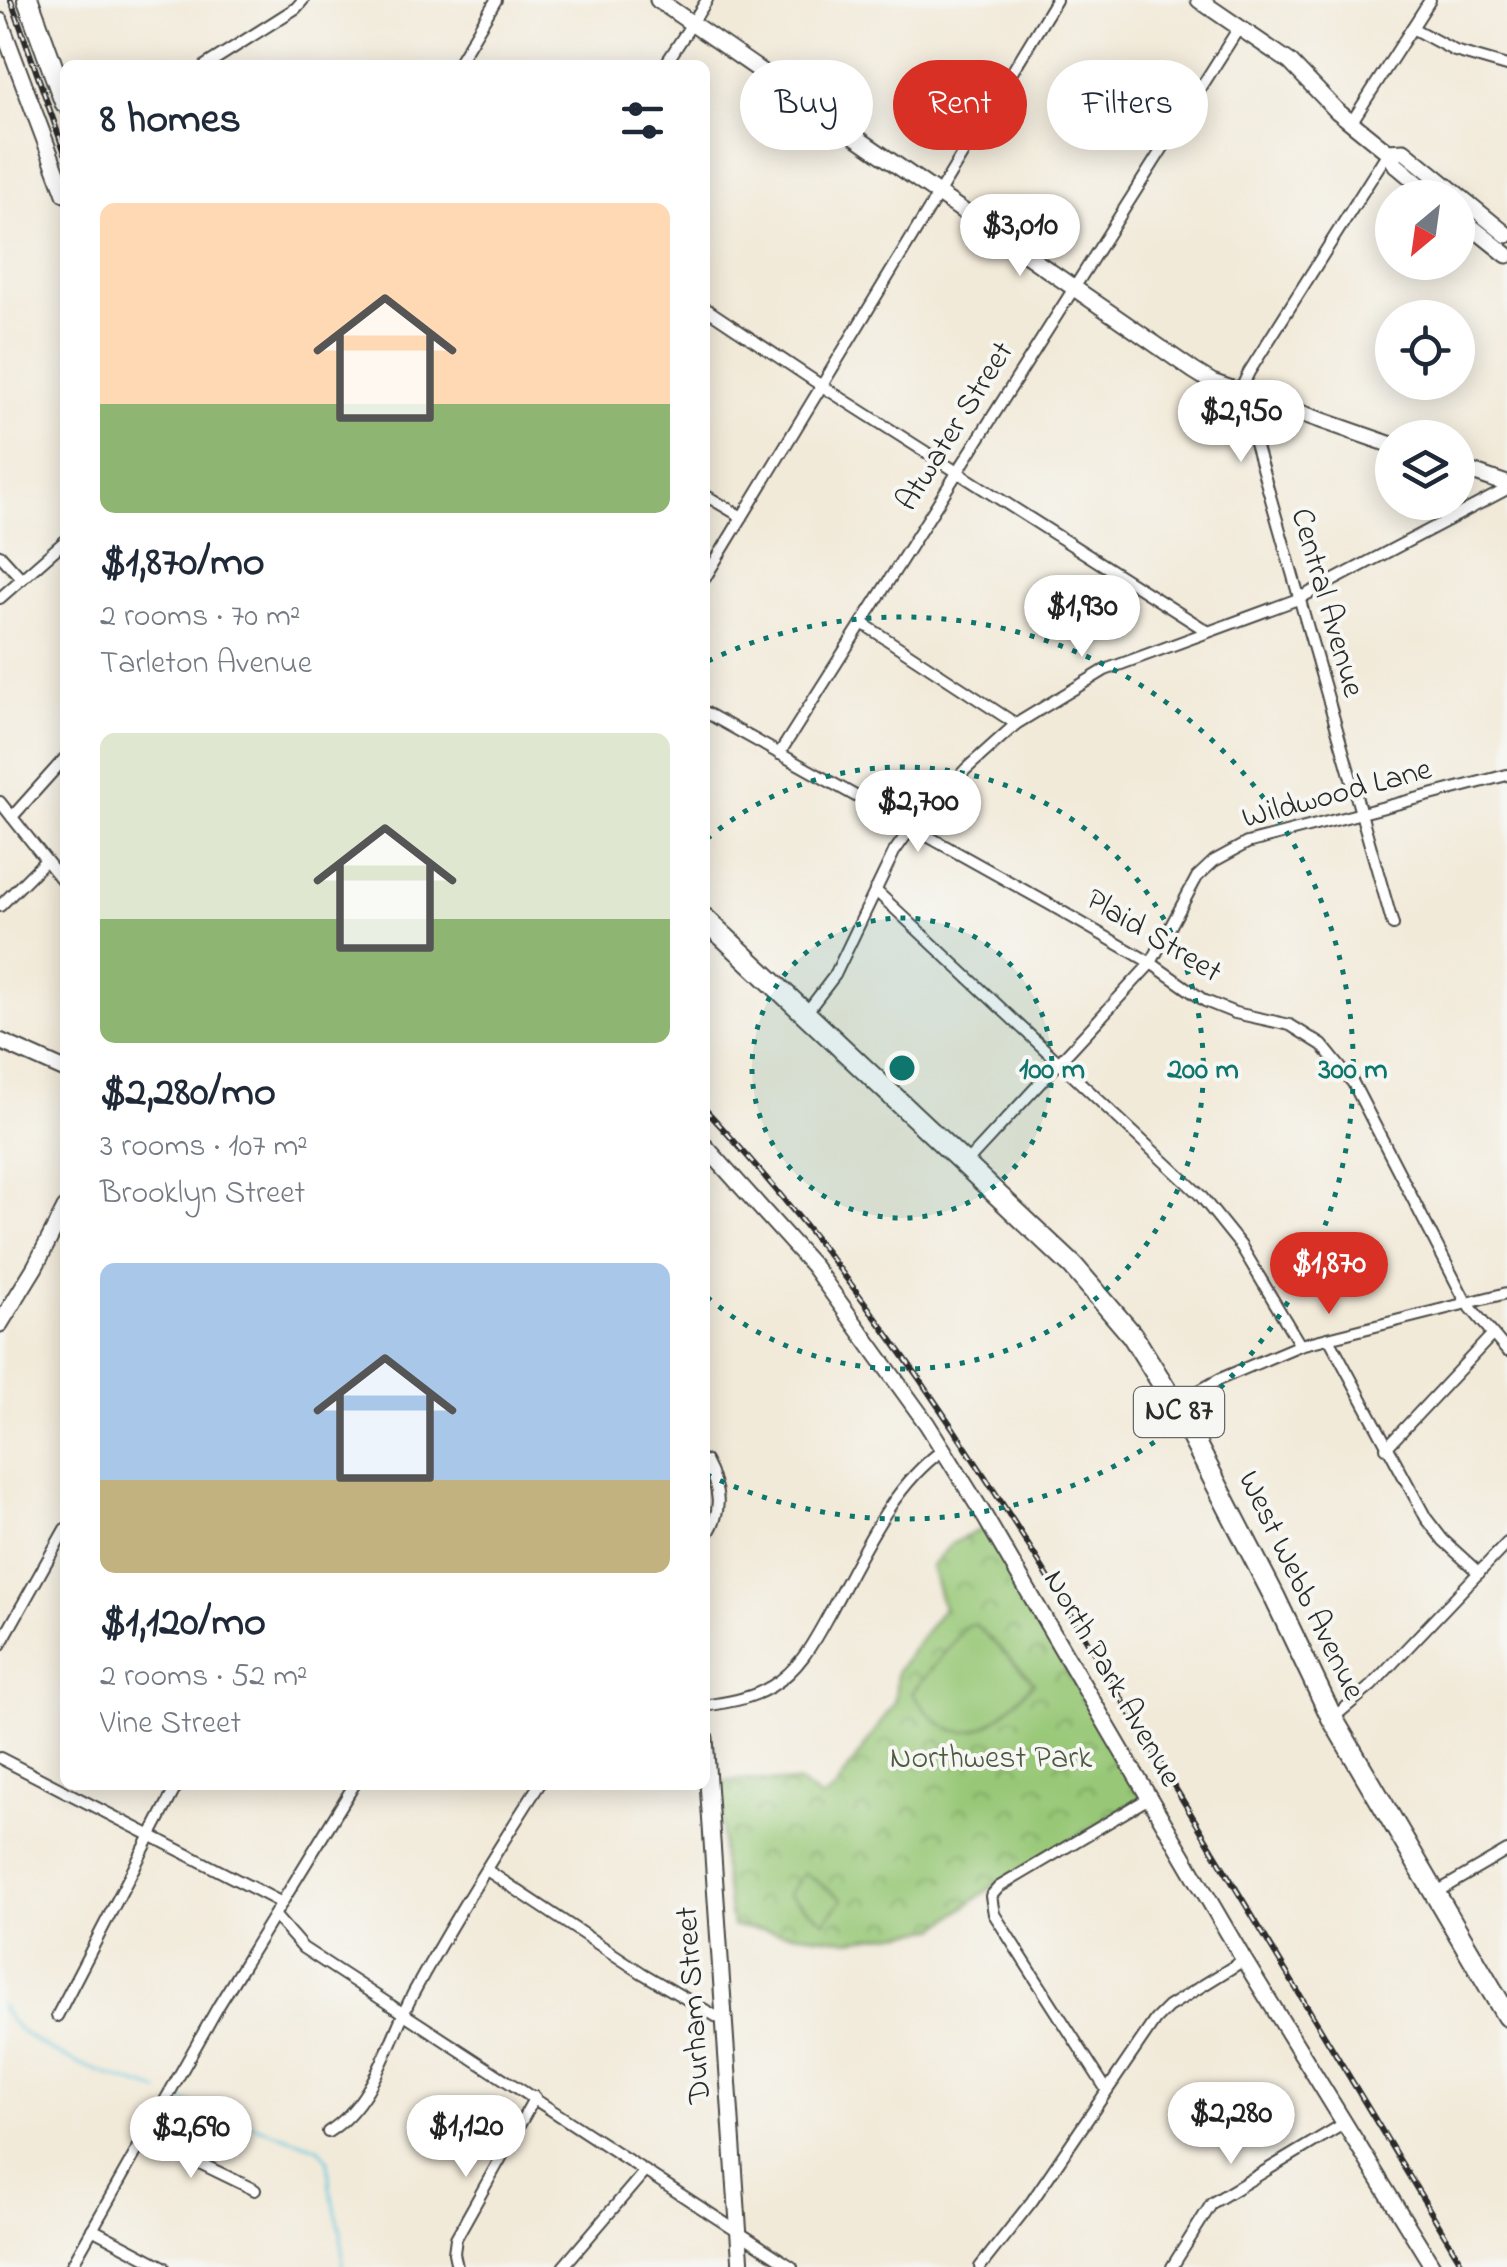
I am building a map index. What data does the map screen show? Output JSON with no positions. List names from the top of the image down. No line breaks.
{"streets":{"highway":["NC 87","West Webb Avenue"],"street":["Atwater Street","Central Avenue","Wildwood Lane","Plaid Street","North Park Avenue","Durham Street"]},"crossings":[["Atwater Street","Plaid Street"],["Central Avenue","Wildwood Lane"],["Wildwood Lane","Plaid Street"],["Wildwood Lane","West Webb Avenue"]],"parks":["Northwest Park"],"north":"bottom left","page":{"chip":["Buy","Rent","Filters"],"heading":"8 homes","list":[{"name":"$1,870/mo","note":"2 rooms · 70 m² · Tarleton Avenue"},{"name":"$2,280/mo","note":"3 rooms · 107 m² · Brooklyn Street"},{"name":"$1,120/mo","note":"2 rooms · 52 m² · Vine Street"}],"price":["$3,010","$2,950","$1,930","$2,700","$1,870","$2,280","$1,120","$2,690"]},"rings":["100 m","200 m","300 m"]}
